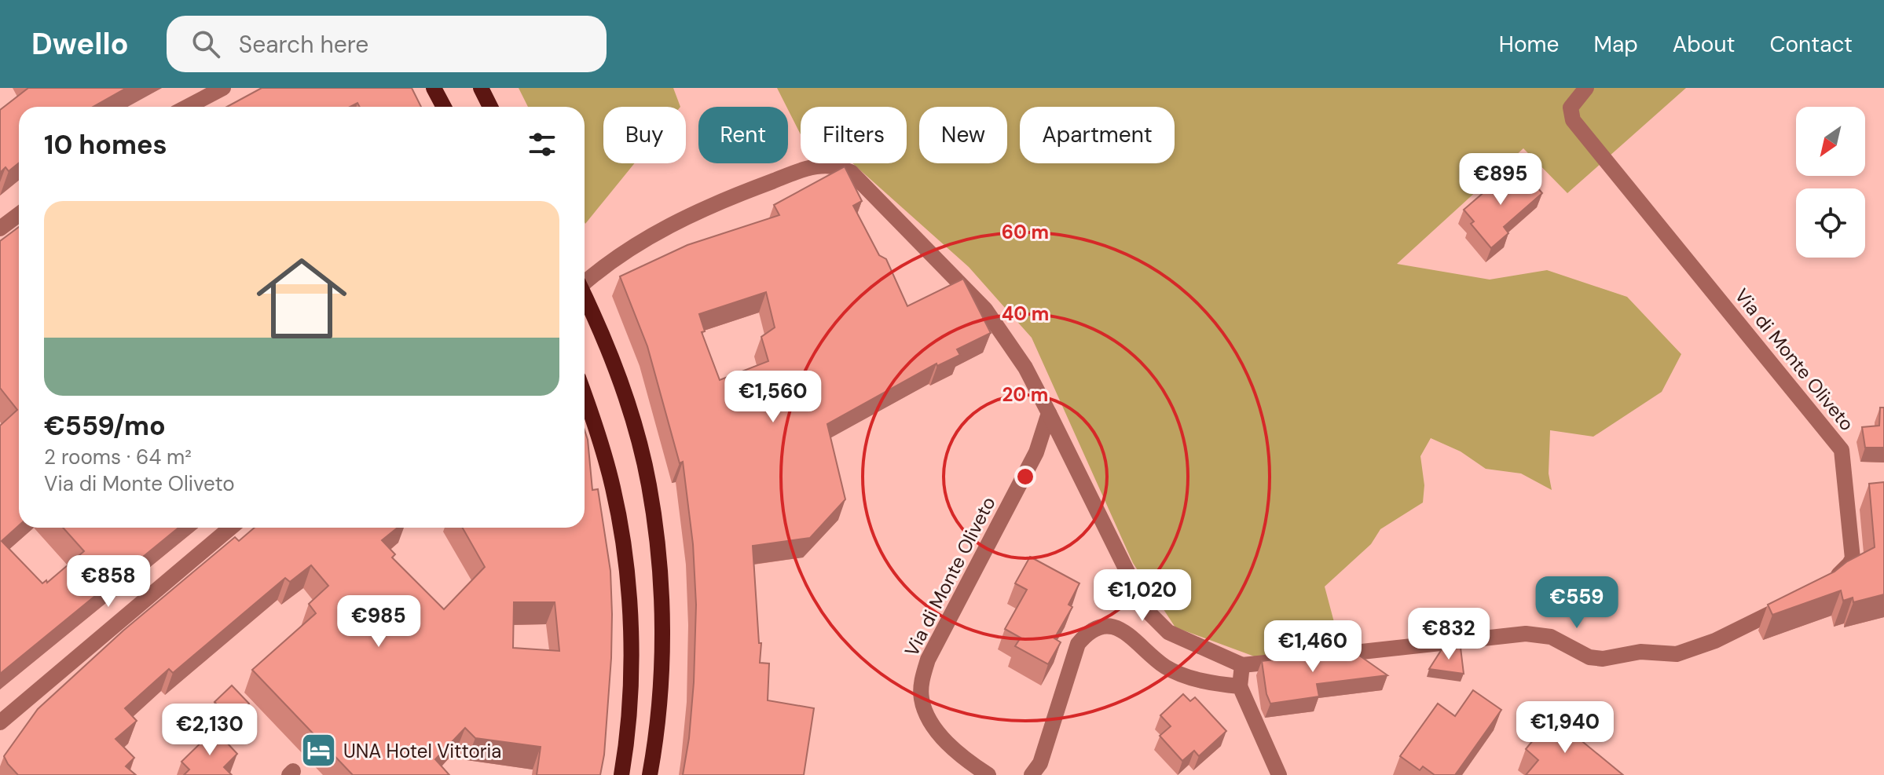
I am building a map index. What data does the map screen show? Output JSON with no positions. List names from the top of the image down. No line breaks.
{"streets":{"street":["Via di Monte Oliveto"]},"places":{"hotel":["UNA Hotel Vittoria"]},"north":"bottom left","page":{"header":"Dwello","search":"Search here","nav":["Home","Map","About","Contact"],"chip":["Buy","Rent","Filters","New","Apartment"],"heading":"10 homes","price":["€895","€1,560","€858","€1,020","€559","€985","€832","€1,460","€1,940","€2,130"],"list":[{"name":"€559/mo","note":"2 rooms · 64 m² · Via di Monte Oliveto"}]},"rings":["60 m","40 m","20 m"]}
